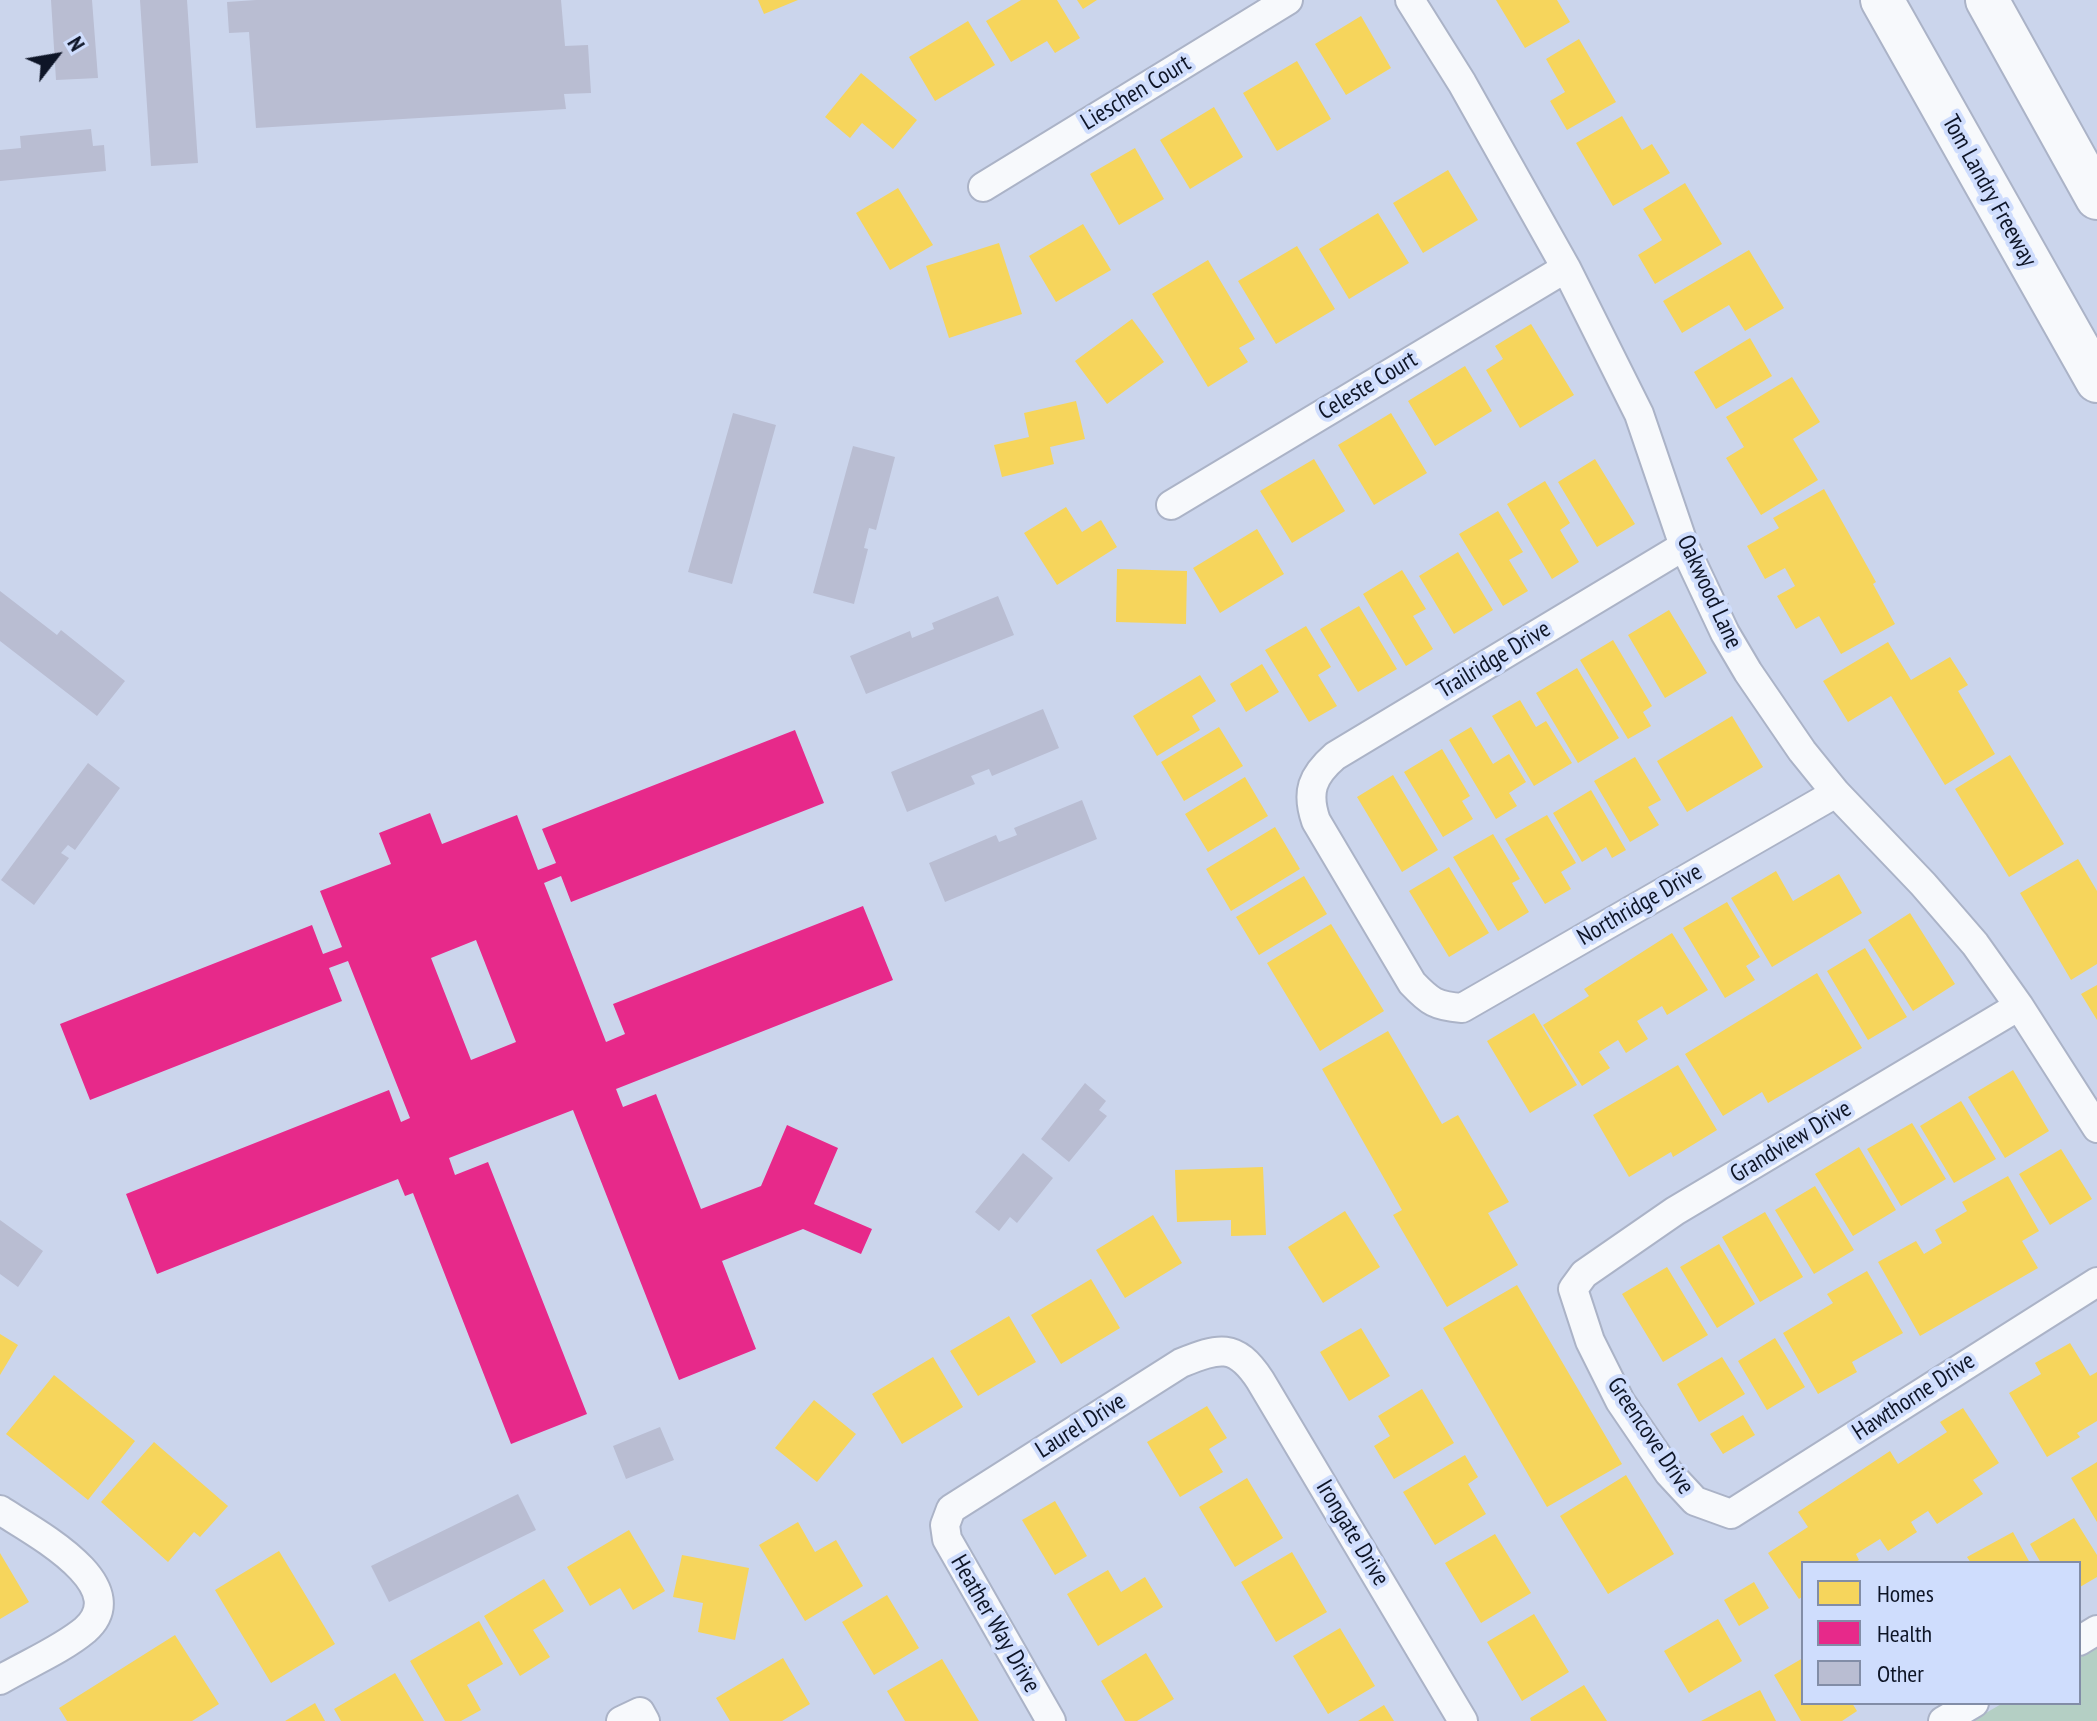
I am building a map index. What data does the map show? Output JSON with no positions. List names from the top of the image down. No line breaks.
{"streets":{"highway":["Tom Landry Freeway"],"street":["Lieschen Court","Celeste Court","Oakwood Lane","Trailridge Drive","Northridge Drive","Grandview Drive","Hawthorne Drive","Laurel Drive","Greencove Drive","Irongate Drive","Heather Way Drive"]},"crossings":[["Celeste Court","Oakwood Lane"],["Oakwood Lane","Trailridge Drive"],["Oakwood Lane","Northridge Drive"],["Oakwood Lane","Grandview Drive"],["Trailridge Drive","Northridge Drive"],["Grandview Drive","Greencove Drive"],["Hawthorne Drive","Greencove Drive"],["Laurel Drive","Irongate Drive"],["Laurel Drive","Heather Way Drive"]],"legend":["Homes","Health","Other"],"north":"top right"}
